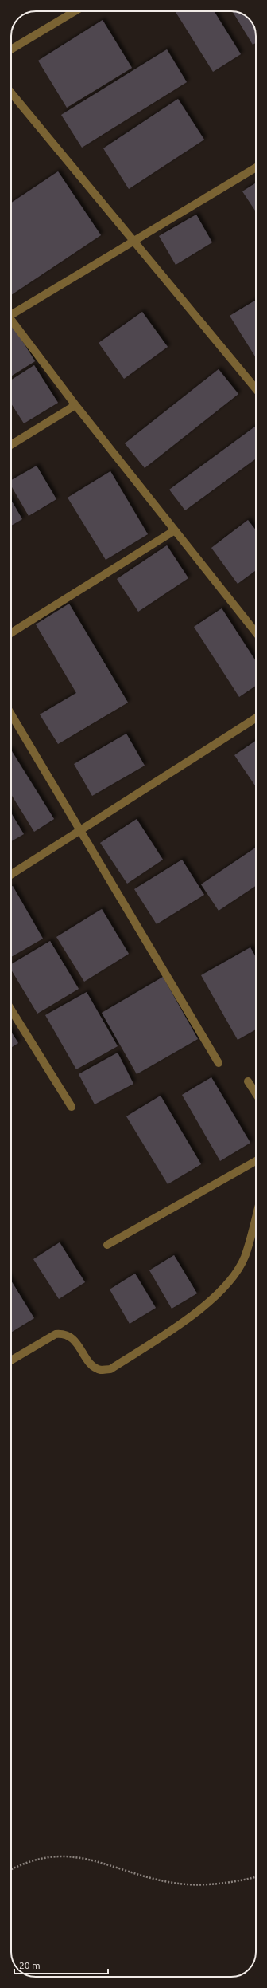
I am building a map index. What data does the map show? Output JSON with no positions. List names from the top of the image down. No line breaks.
{"scale_bar":"20 m"}
